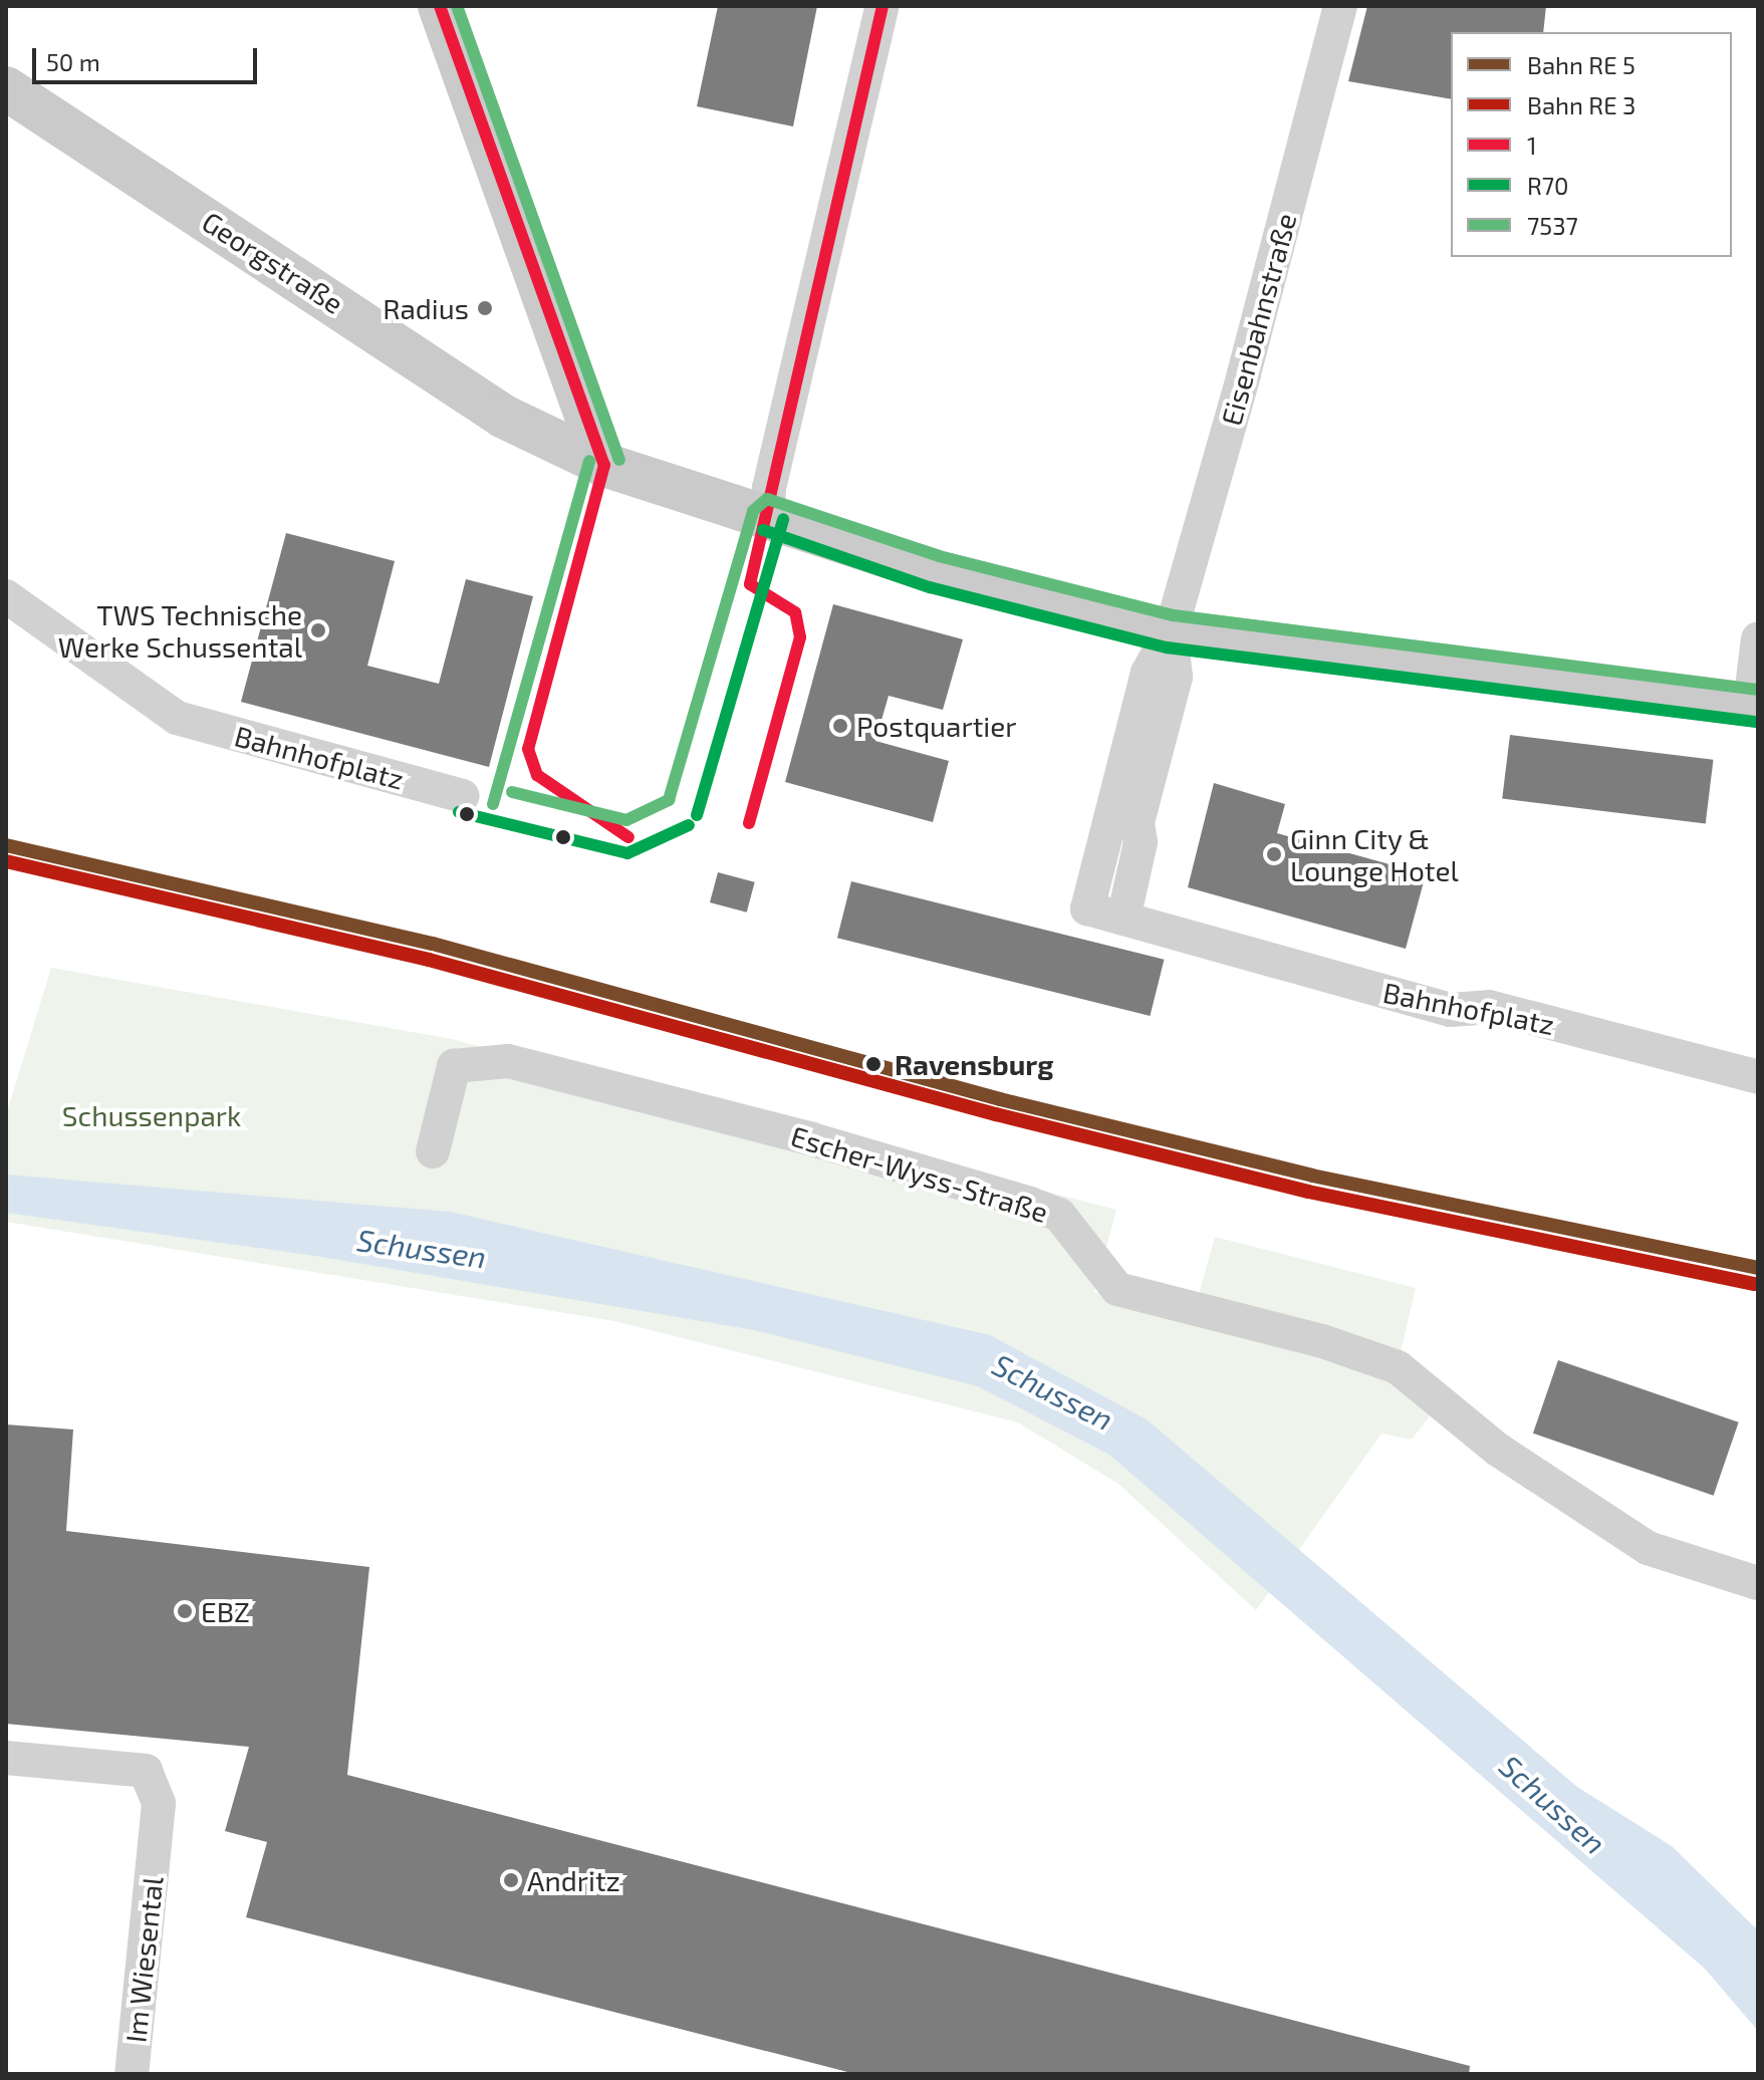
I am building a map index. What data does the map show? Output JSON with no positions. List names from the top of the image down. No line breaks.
{"streets":{"main road":["Georgstraße"],"street":["Eisenbahnstraße","Bahnhofplatz","Escher-Wyss-Straße","Im Wiesental"]},"crossings":[["Georgstraße","Eisenbahnstraße"],["Eisenbahnstraße","Bahnhofplatz"]],"water":["Schussen"],"parks":["Schussenpark"],"places":["Radius","TWS Technische Werke Schussental","Postquartier","Ginn City & Lounge Hotel","Ravensburg","EBZ","Andritz"],"lines":["transit line 1","transit line 7537","transit line R70"],"legend":["Bahn RE 5","Bahn RE 3","1","R70","7537"],"scale_bar":"50 m"}
